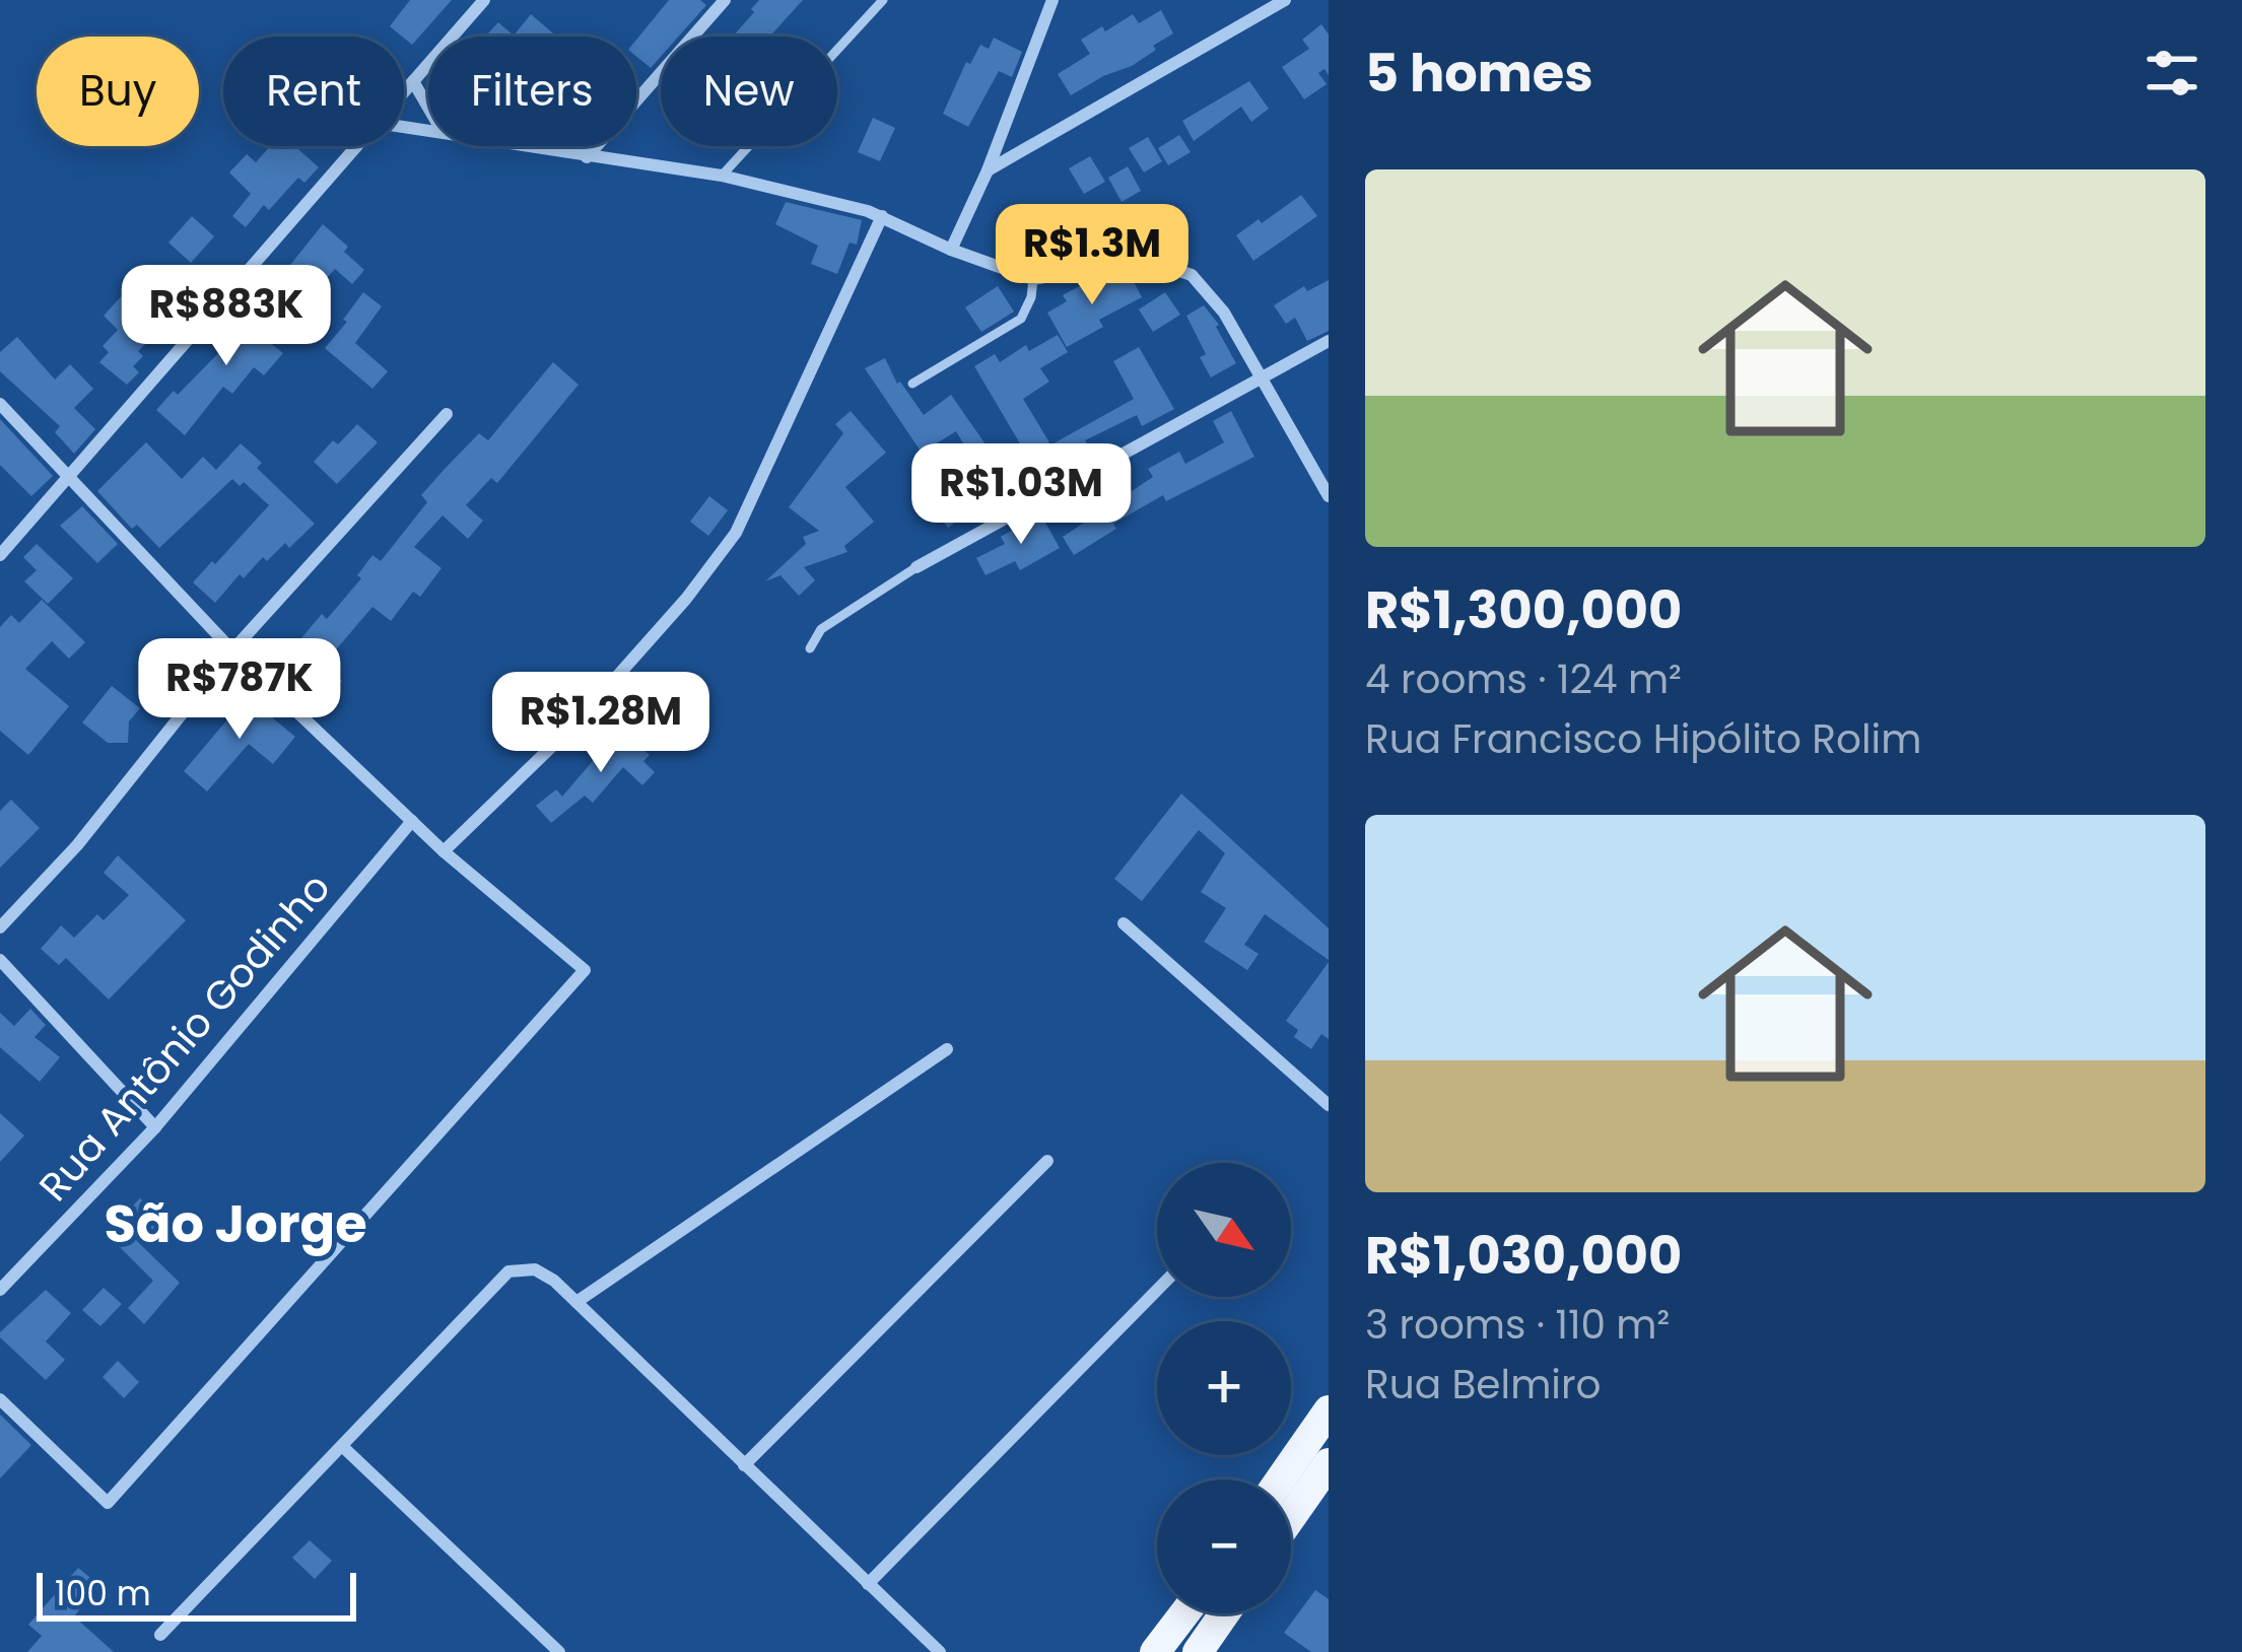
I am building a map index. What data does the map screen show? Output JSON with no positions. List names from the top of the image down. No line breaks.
{"streets":{"street":["Rua Antônio Godinho"]},"districts":["São Jorge"],"scale_bar":"100 m","north":"bottom right","page":{"heading":"5 homes","chip":["Buy","Rent","Filters","New"],"list":[{"name":"R$1,300,000","note":"4 rooms · 124 m² · Rua Francisco Hipólito Rolim"},{"name":"R$1,030,000","note":"3 rooms · 110 m² · Rua Belmiro"}],"price":["R$1.3M","R$883K","R$1.03M","R$787K","R$1.28M"],"map_buttons":["+","−"],"scale":"100 m"}}
